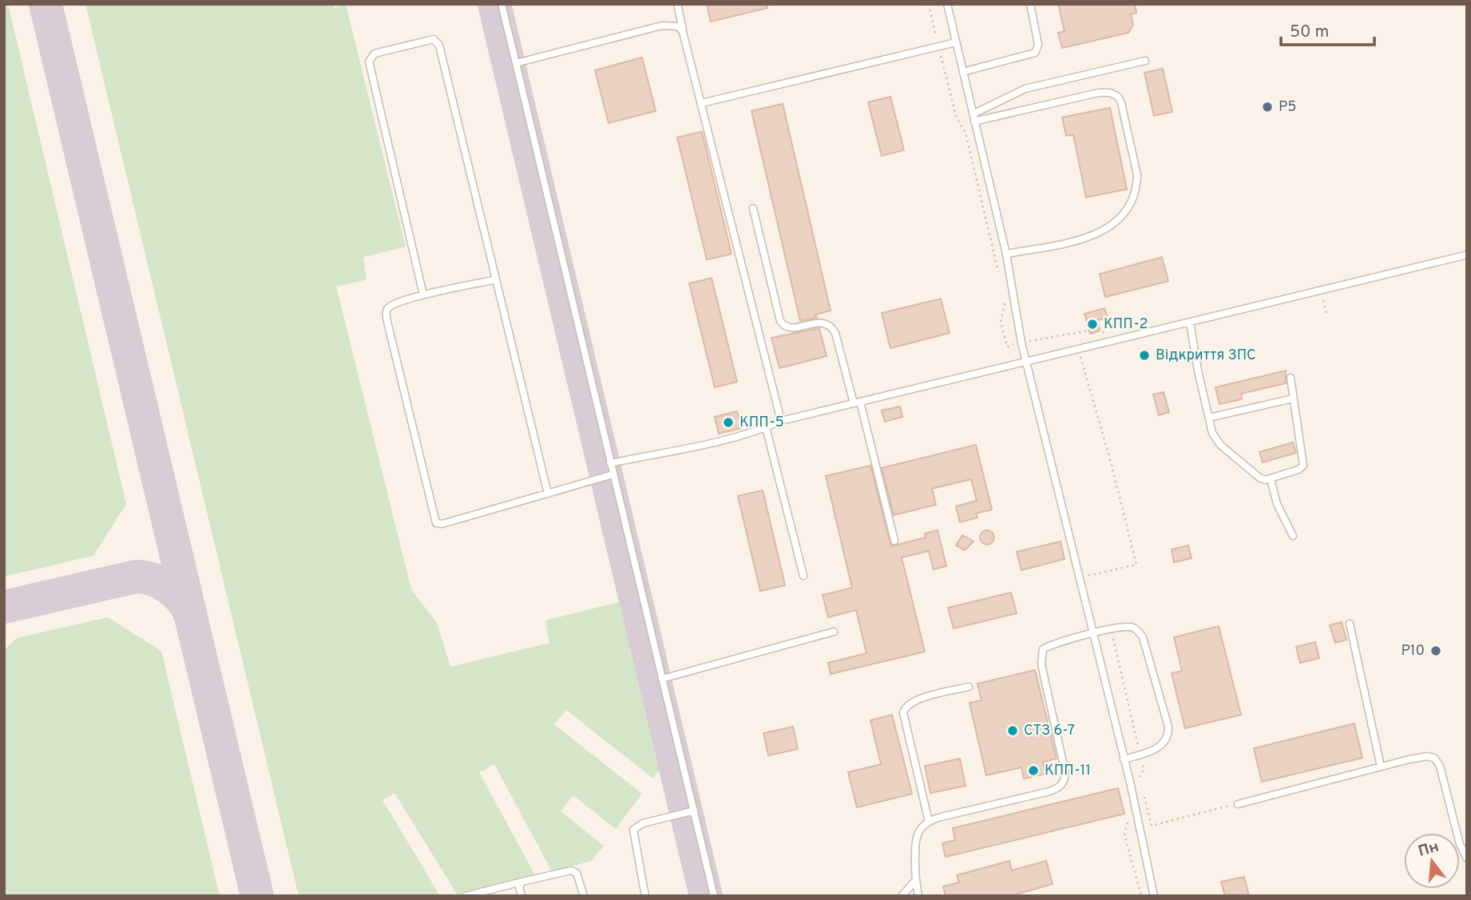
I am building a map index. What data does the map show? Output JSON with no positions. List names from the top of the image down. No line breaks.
{"places":["P5","КПП-2","Відкриття ЗПС","КПП-5","P10","СТЗ 6-7","КПП-11"],"scale_bar":"50 m","north":"top"}
